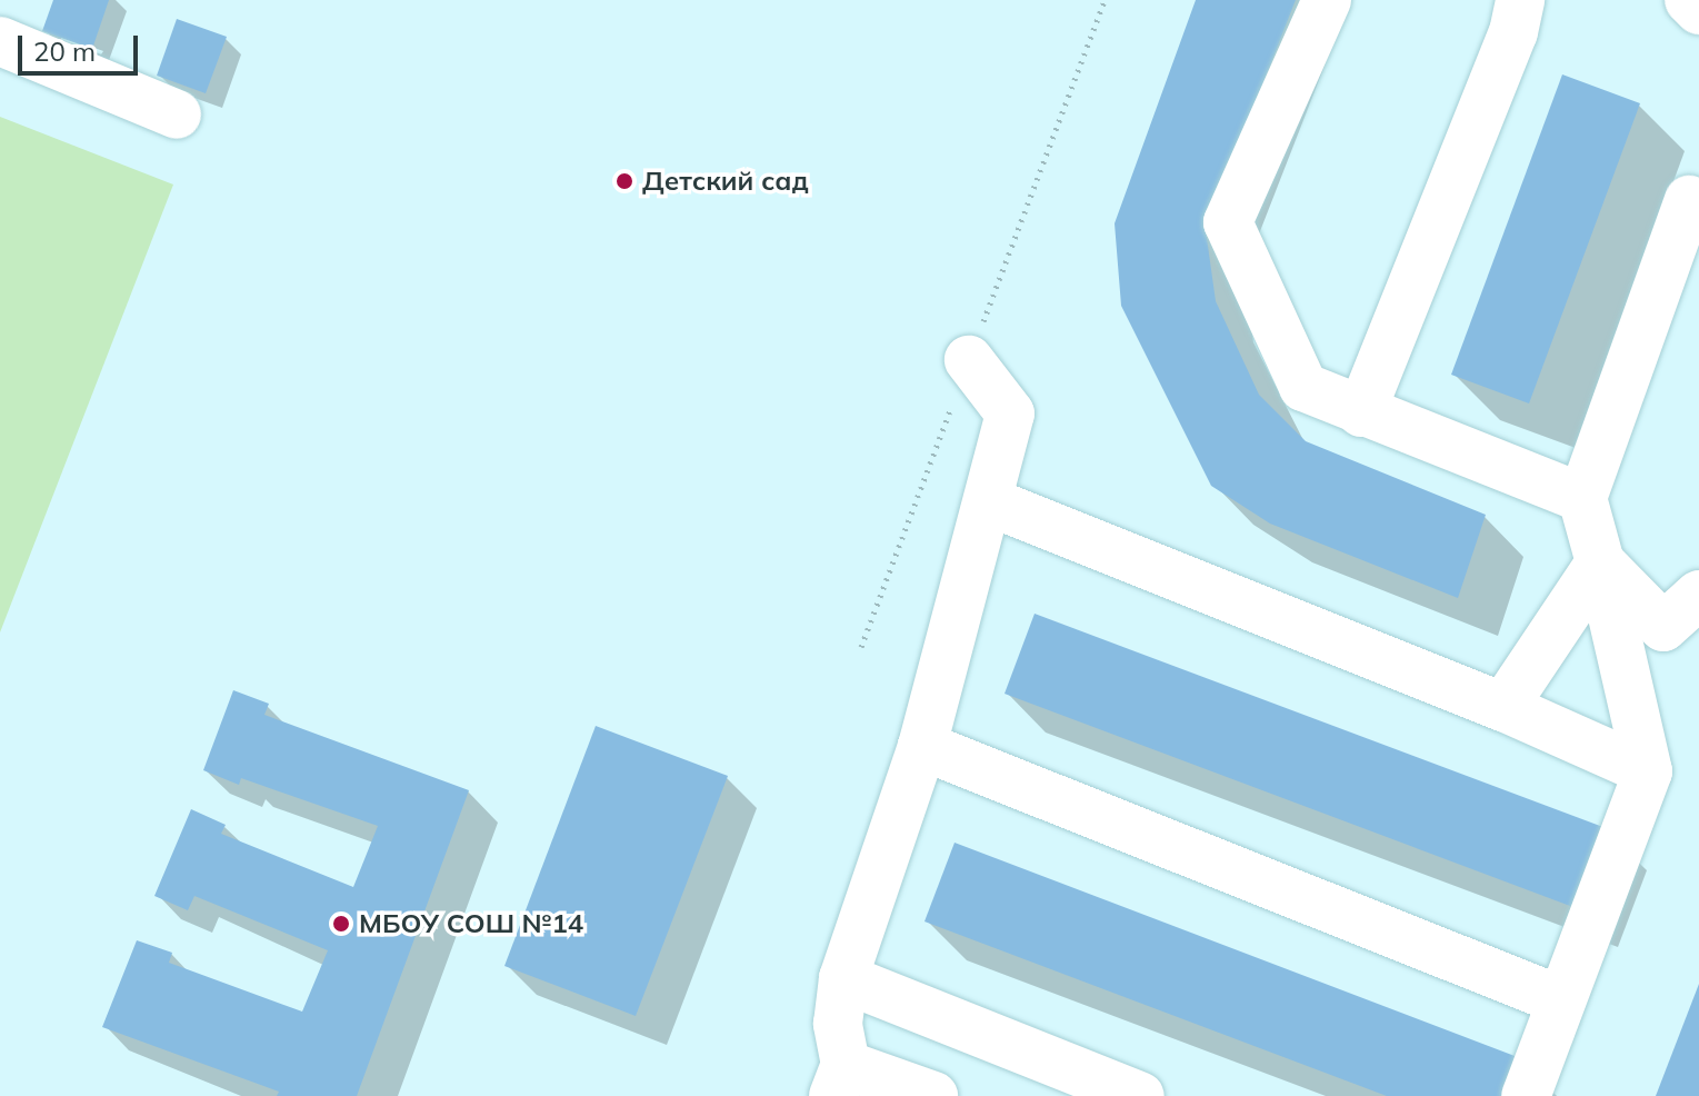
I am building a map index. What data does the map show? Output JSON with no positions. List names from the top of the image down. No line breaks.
{"places":["Детский сад","МБОУ СОШ №14"],"scale_bar":"20 m"}
